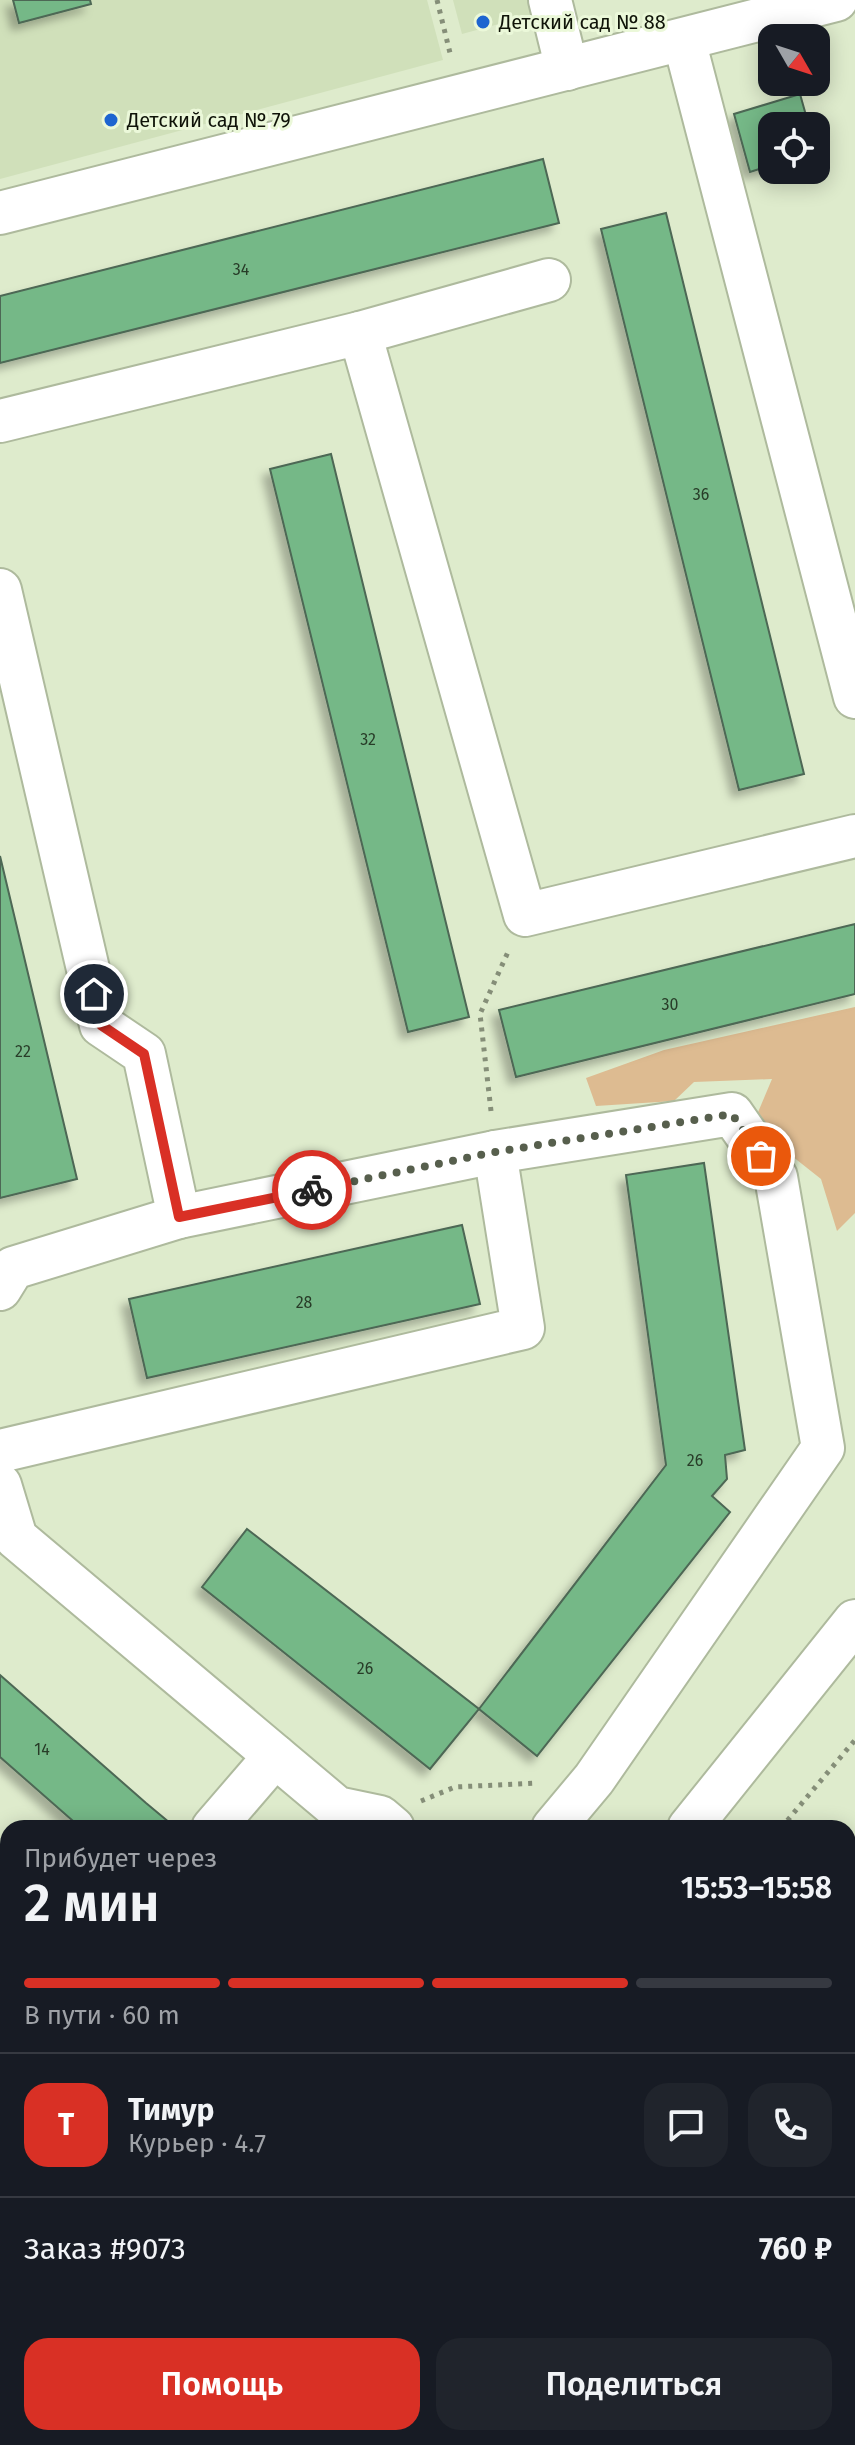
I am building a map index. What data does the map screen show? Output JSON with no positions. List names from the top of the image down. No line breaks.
{"places":["Детский сад № 88","Детский сад № 79"],"house_numbers":["34","36","32","30","22","28","26","26","14"],"north":"bottom right","page":{"heading":["2 мин","Прибудет через","15:53–15:58"],"panel":["Тимур","Курьер · 4.7","Заказ #9073","760 ₽"],"bar":"В пути · 60 m","round":"Т","buttons":["Помощь","Поделиться"]}}
